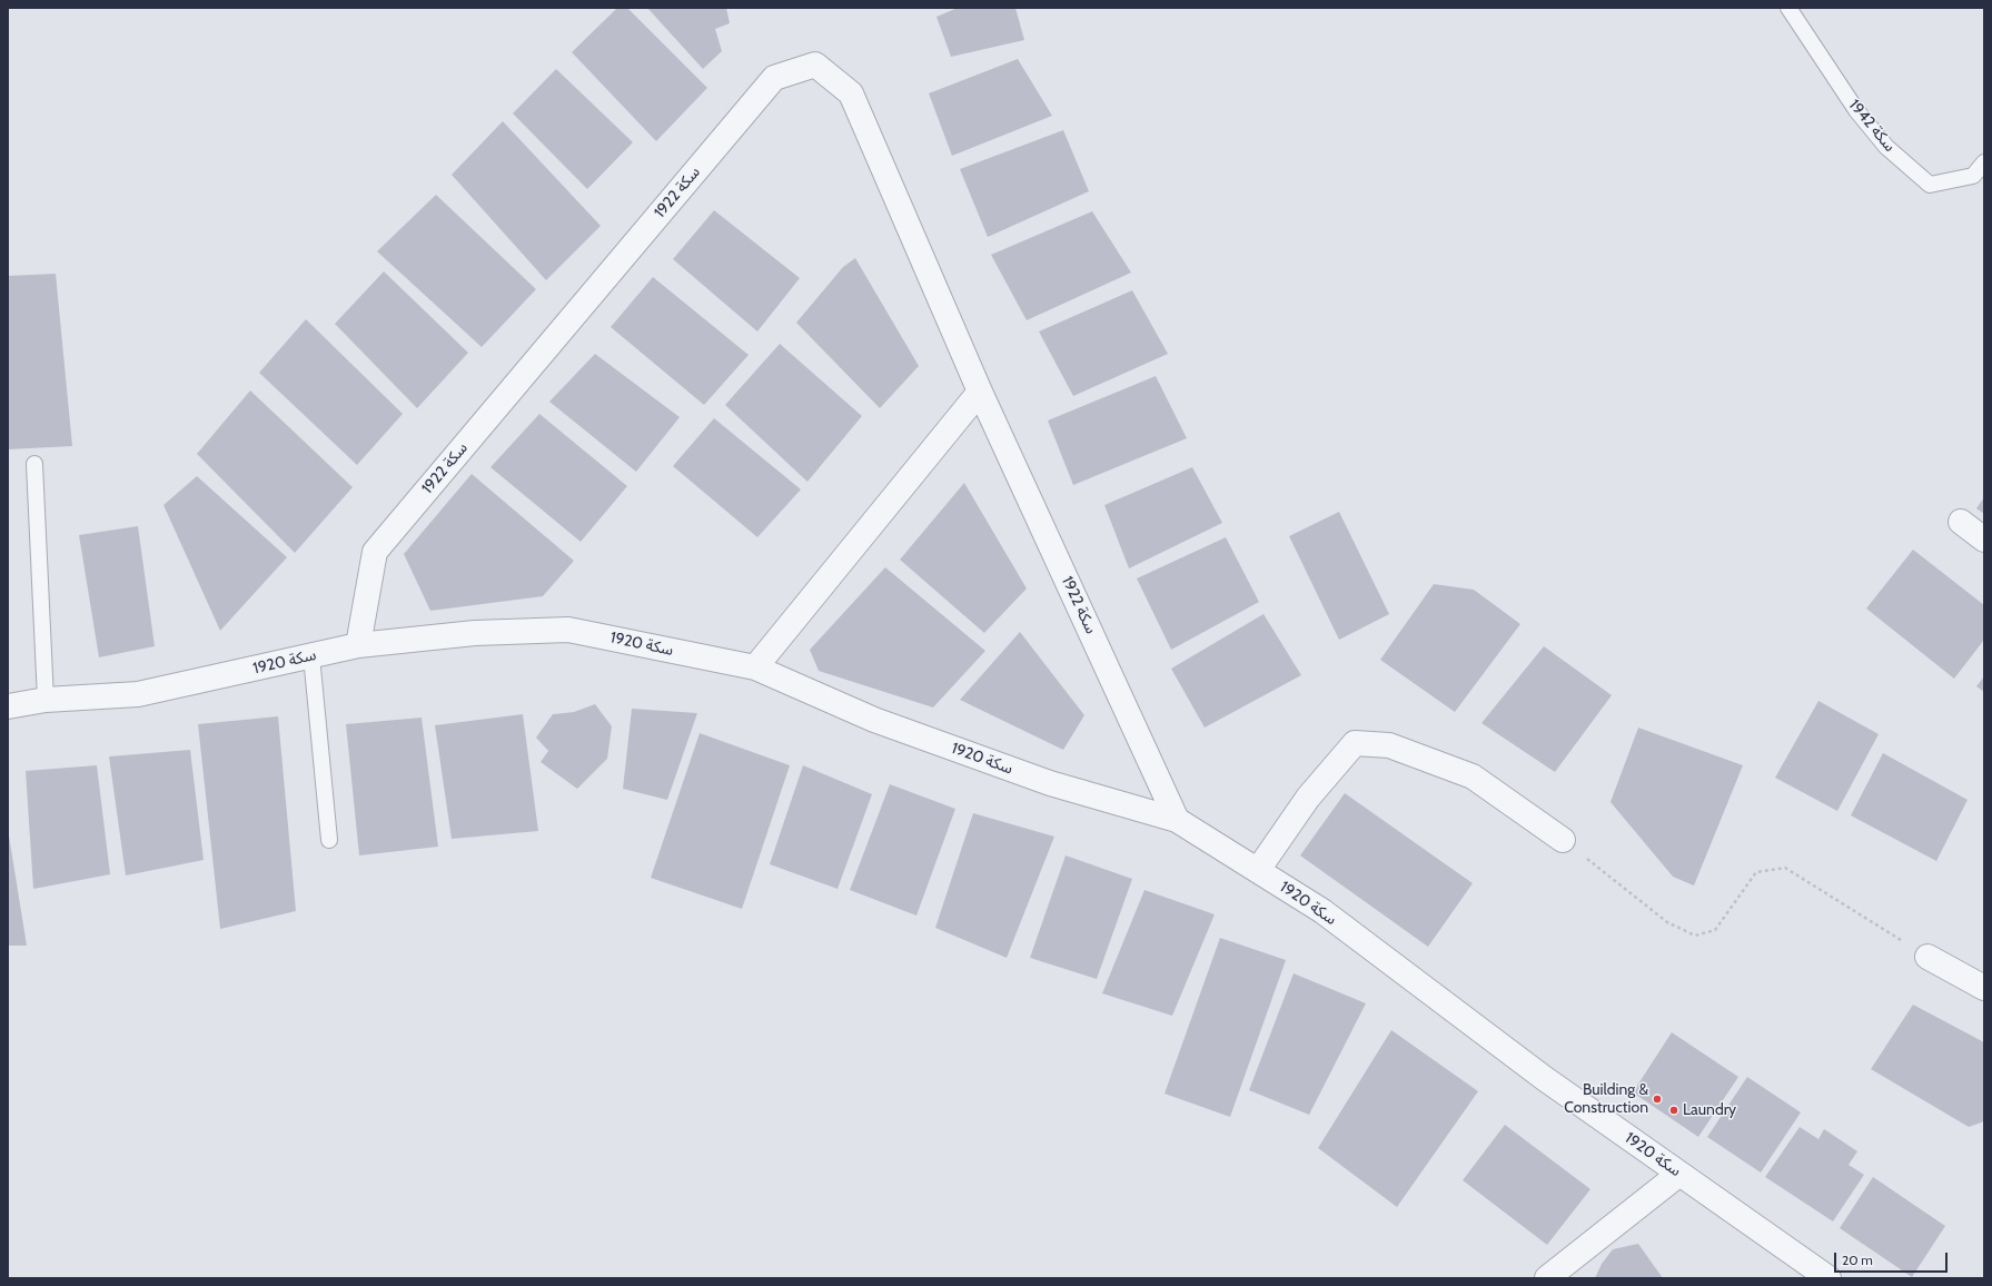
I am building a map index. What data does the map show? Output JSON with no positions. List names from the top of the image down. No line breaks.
{"streets":{"street":["سكة 1922","سكة 1920"],"lane":["سكة 1942"]},"crossings":[["سكة 1922","سكة 1920"]],"places":["Building & Construction","Laundry"],"scale_bar":"20 m"}
